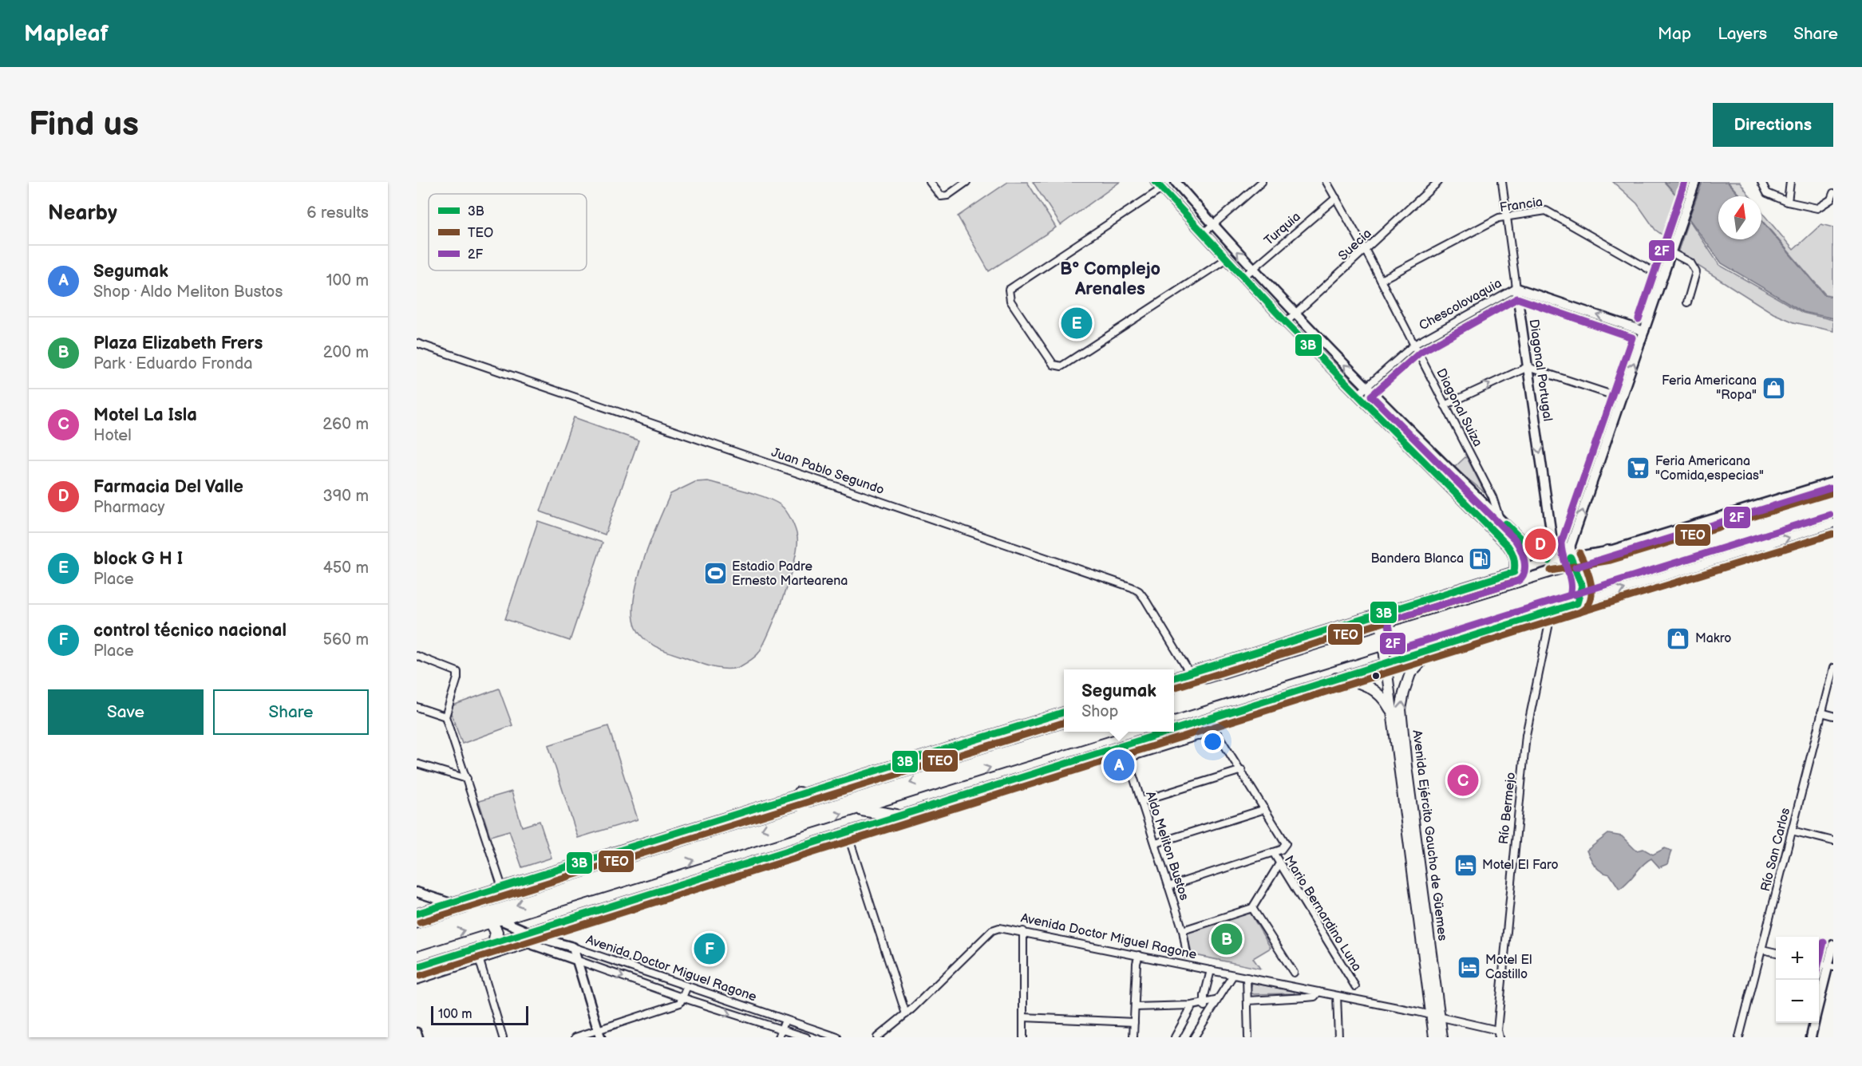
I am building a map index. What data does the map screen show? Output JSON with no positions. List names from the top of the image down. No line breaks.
{"streets":{"main road":["Chescolovaquia","Diagonal Portugal","Avenida Ejército Gaucho de Güemes","Avenida Doctor Miguel Ragone"],"street":["Francia","Turquia","Suecia","Diagonal Suiza","Juan Pablo Segundo","Río Bermejo","Aldo Meliton Bustos","Río San Carlos","Mario Bernardino Luna"]},"crossings":[["Francia","Diagonal Portugal"],["Francia","Diagonal Suiza"],["Turquia","Diagonal Suiza"],["Suecia","Diagonal Suiza"],["Chescolovaquia","Diagonal Portugal"],["Chescolovaquia","Diagonal Suiza"],["Río Bermejo","Avenida Doctor Miguel Ragone"],["Avenida Ejército Gaucho de Güemes","Avenida Doctor Miguel Ragone"]],"one_way":["Chescolovaquia","Diagonal Portugal"],"districts":["Bº Complejo Arenales"],"places":{"shop":["Feria Americana \"Ropa\"","Makro"],"supermarket":["Feria Americana \"Comida,especias\""],"fuel station":["Bandera Blanca"],"sports":["Estadio Padre Ernesto Martearena"],"hotel":["Motel El Faro","Motel El Castillo"]},"lines":["transit line 3B","transit line 2F","transit line TEO"],"legend":["3B","TEO","2F"],"scale_bar":"100 m","north":"top","page":{"header":"Mapleaf","nav":["Map","Layers","Share"],"buttons":["Directions",["Save","Share"]],"title":"Find us","heading":["Nearby","6 results"],"list":[{"mark":"A","name":"Segumak","note":"Shop · Aldo Meliton Bustos","value":"100 m"},{"mark":"B","name":"Plaza Elizabeth Frers","note":"Park · Eduardo Fronda","value":"200 m"},{"mark":"C","name":"Motel La Isla","note":"Hotel","value":"260 m"},{"mark":"D","name":"Farmacia Del Valle","note":"Pharmacy","value":"390 m"},{"mark":"E","name":"block G H I","note":"Place","value":"450 m"},{"mark":"F","name":"control técnico nacional","note":"Place","value":"560 m"}],"pins":["E","D","A","C","B","F"],"popup":["Segumak","Shop"],"map_buttons":["+","−"],"scale":"100 m"}}
